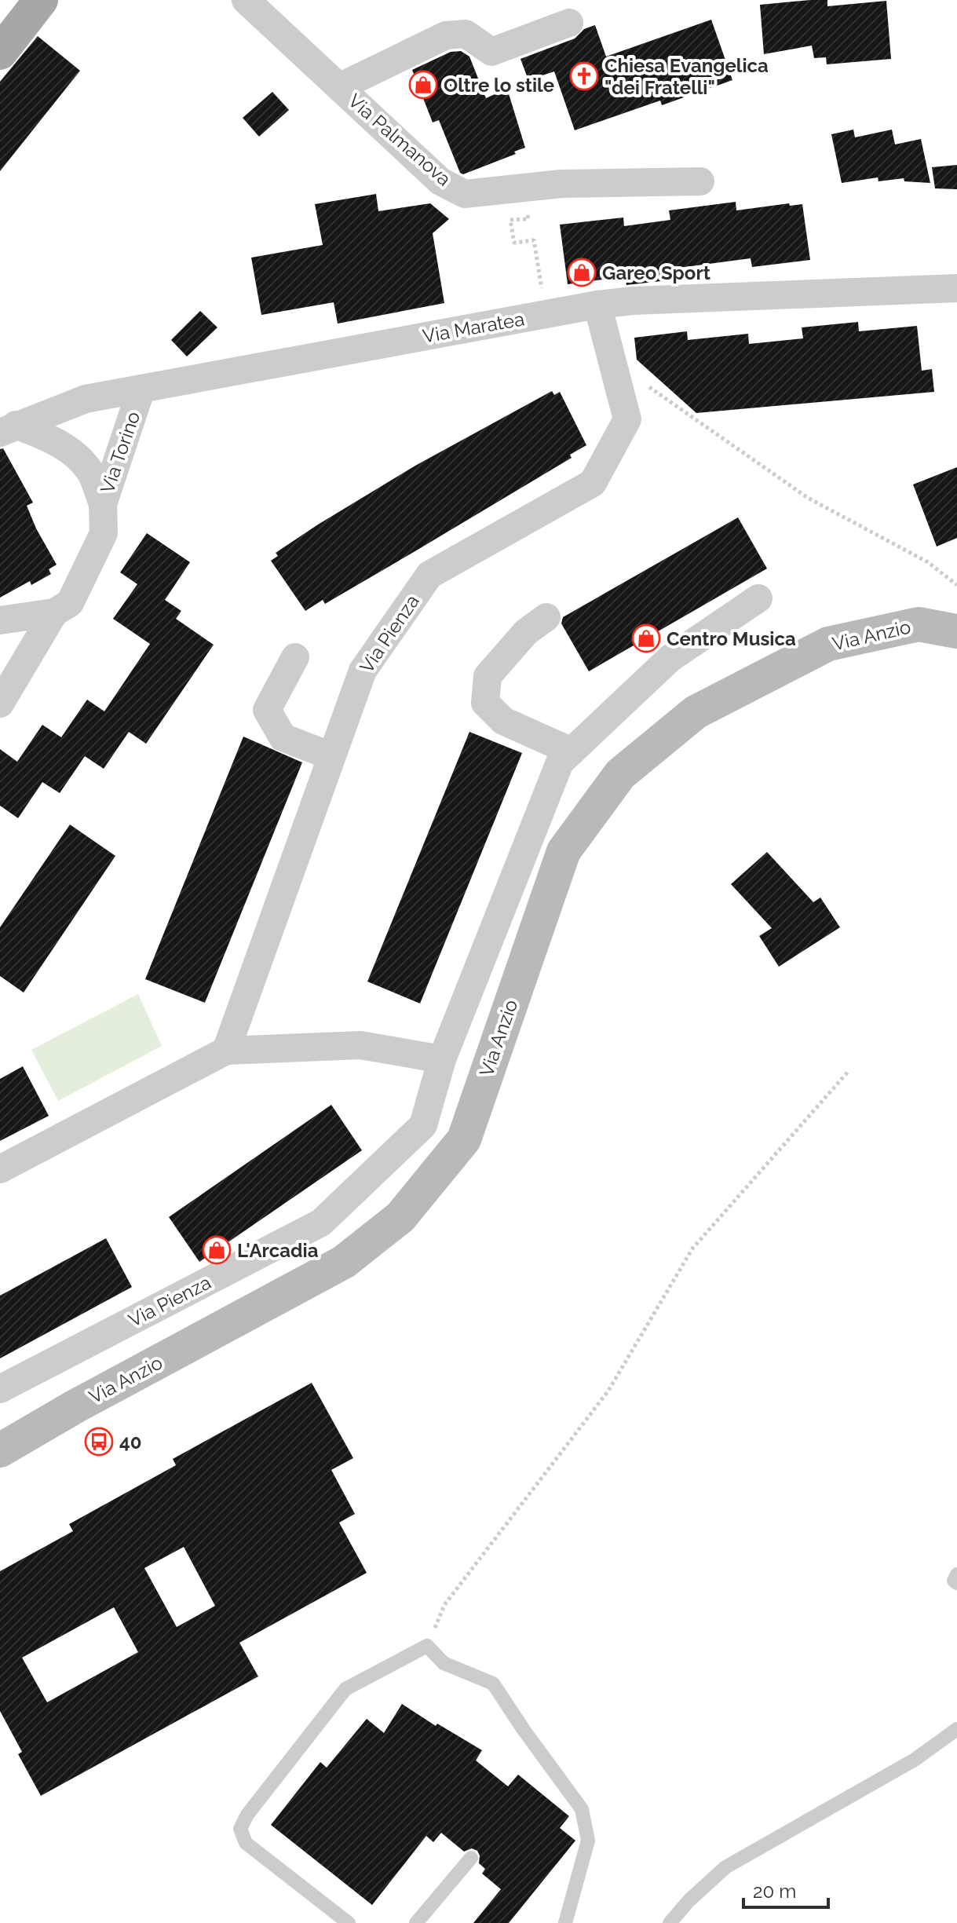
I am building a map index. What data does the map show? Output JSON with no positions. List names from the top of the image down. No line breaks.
{"streets":{"street":["Via Palmanova","Via Maratea","Via Torino","Via Pienza","Via Anzio"]},"crossings":[["Via Maratea","Via Torino"],["Via Maratea","Via Pienza"]],"places":{"church":["Chiesa Evangelica \"dei Fratelli\""],"shop":["Oltre lo stile","Gareo Sport","Centro Musica","L'Arcadia"],"bus stop":["40"]},"scale_bar":"20 m"}
